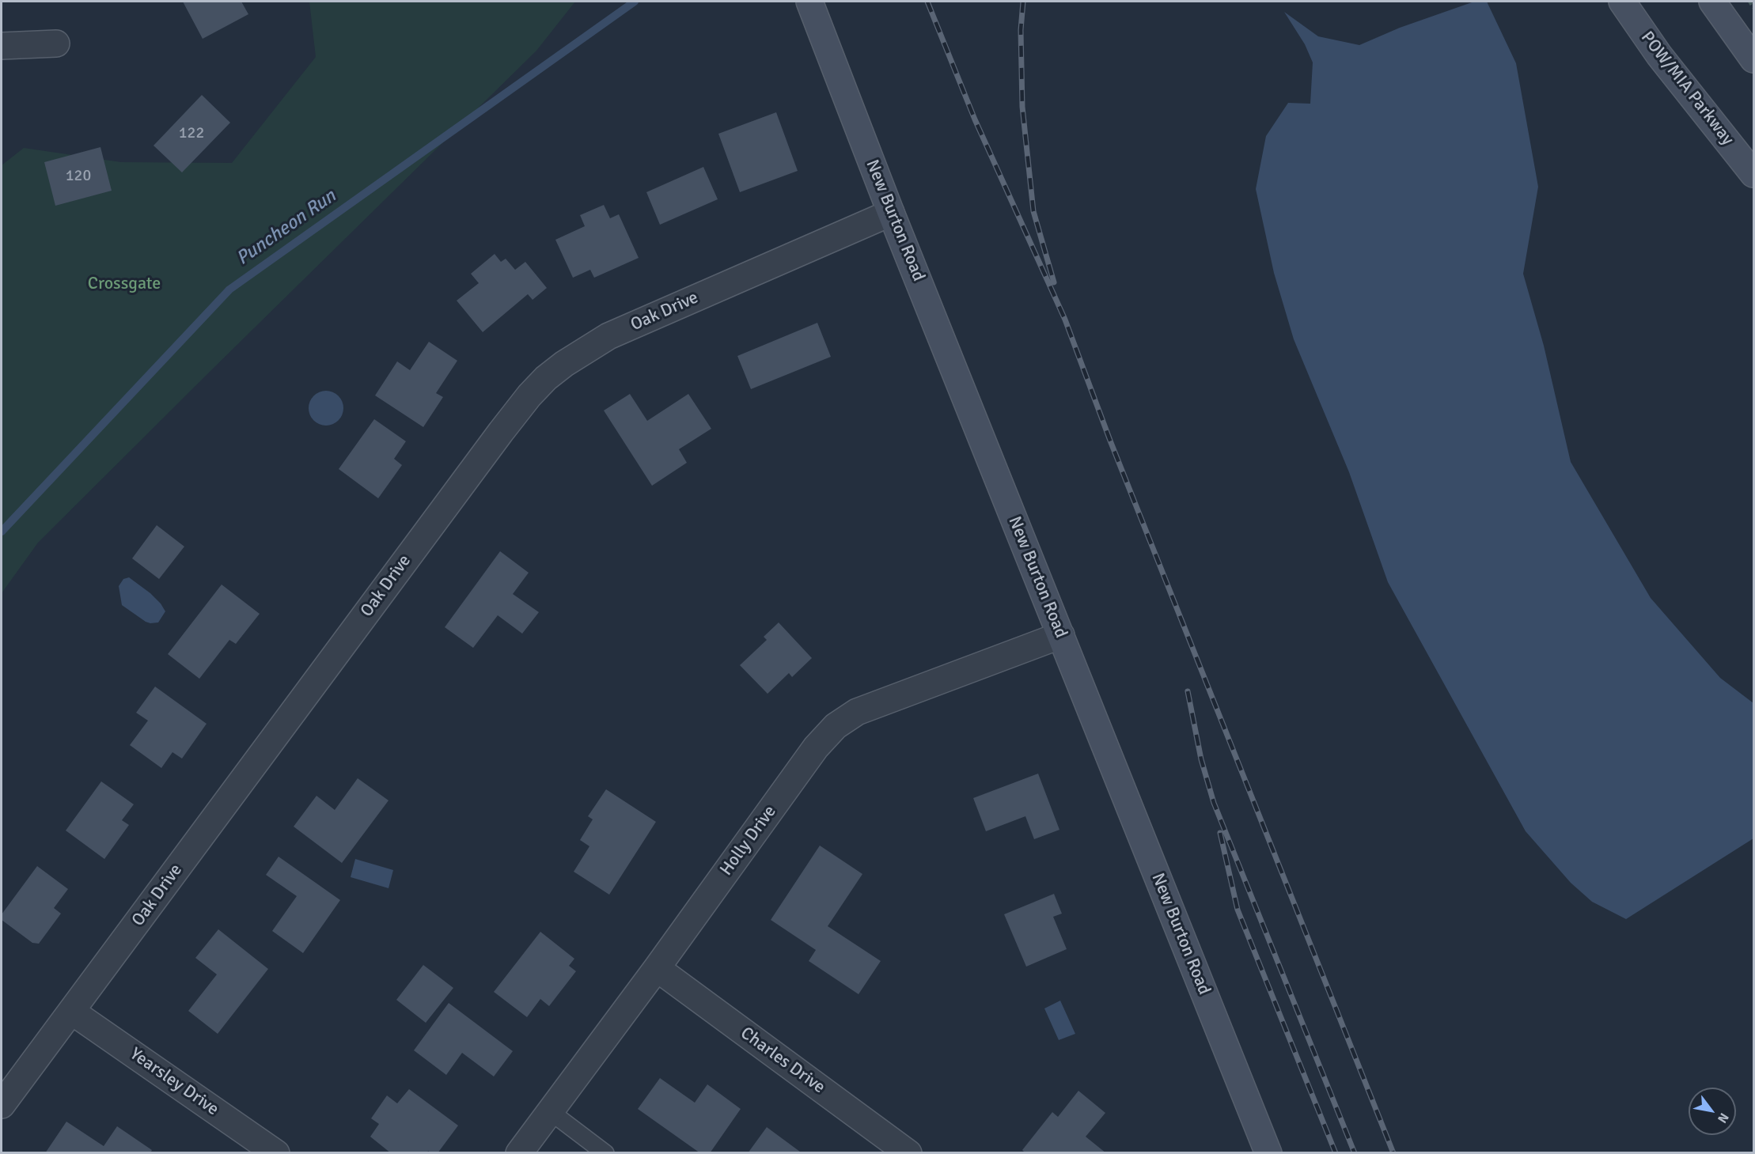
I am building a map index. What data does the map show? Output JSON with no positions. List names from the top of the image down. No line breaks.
{"streets":{"street":["POW/MIA Parkway","New Burton Road","Oak Drive","Holly Drive","Charles Drive","Yearsley Drive"]},"crossings":[["New Burton Road","Oak Drive"],["New Burton Road","Holly Drive"],["Oak Drive","Yearsley Drive"],["Holly Drive","Charles Drive"]],"water":["Puncheon Run"],"parks":["Crossgate"],"house_numbers":["122","120"],"north":"bottom right"}
